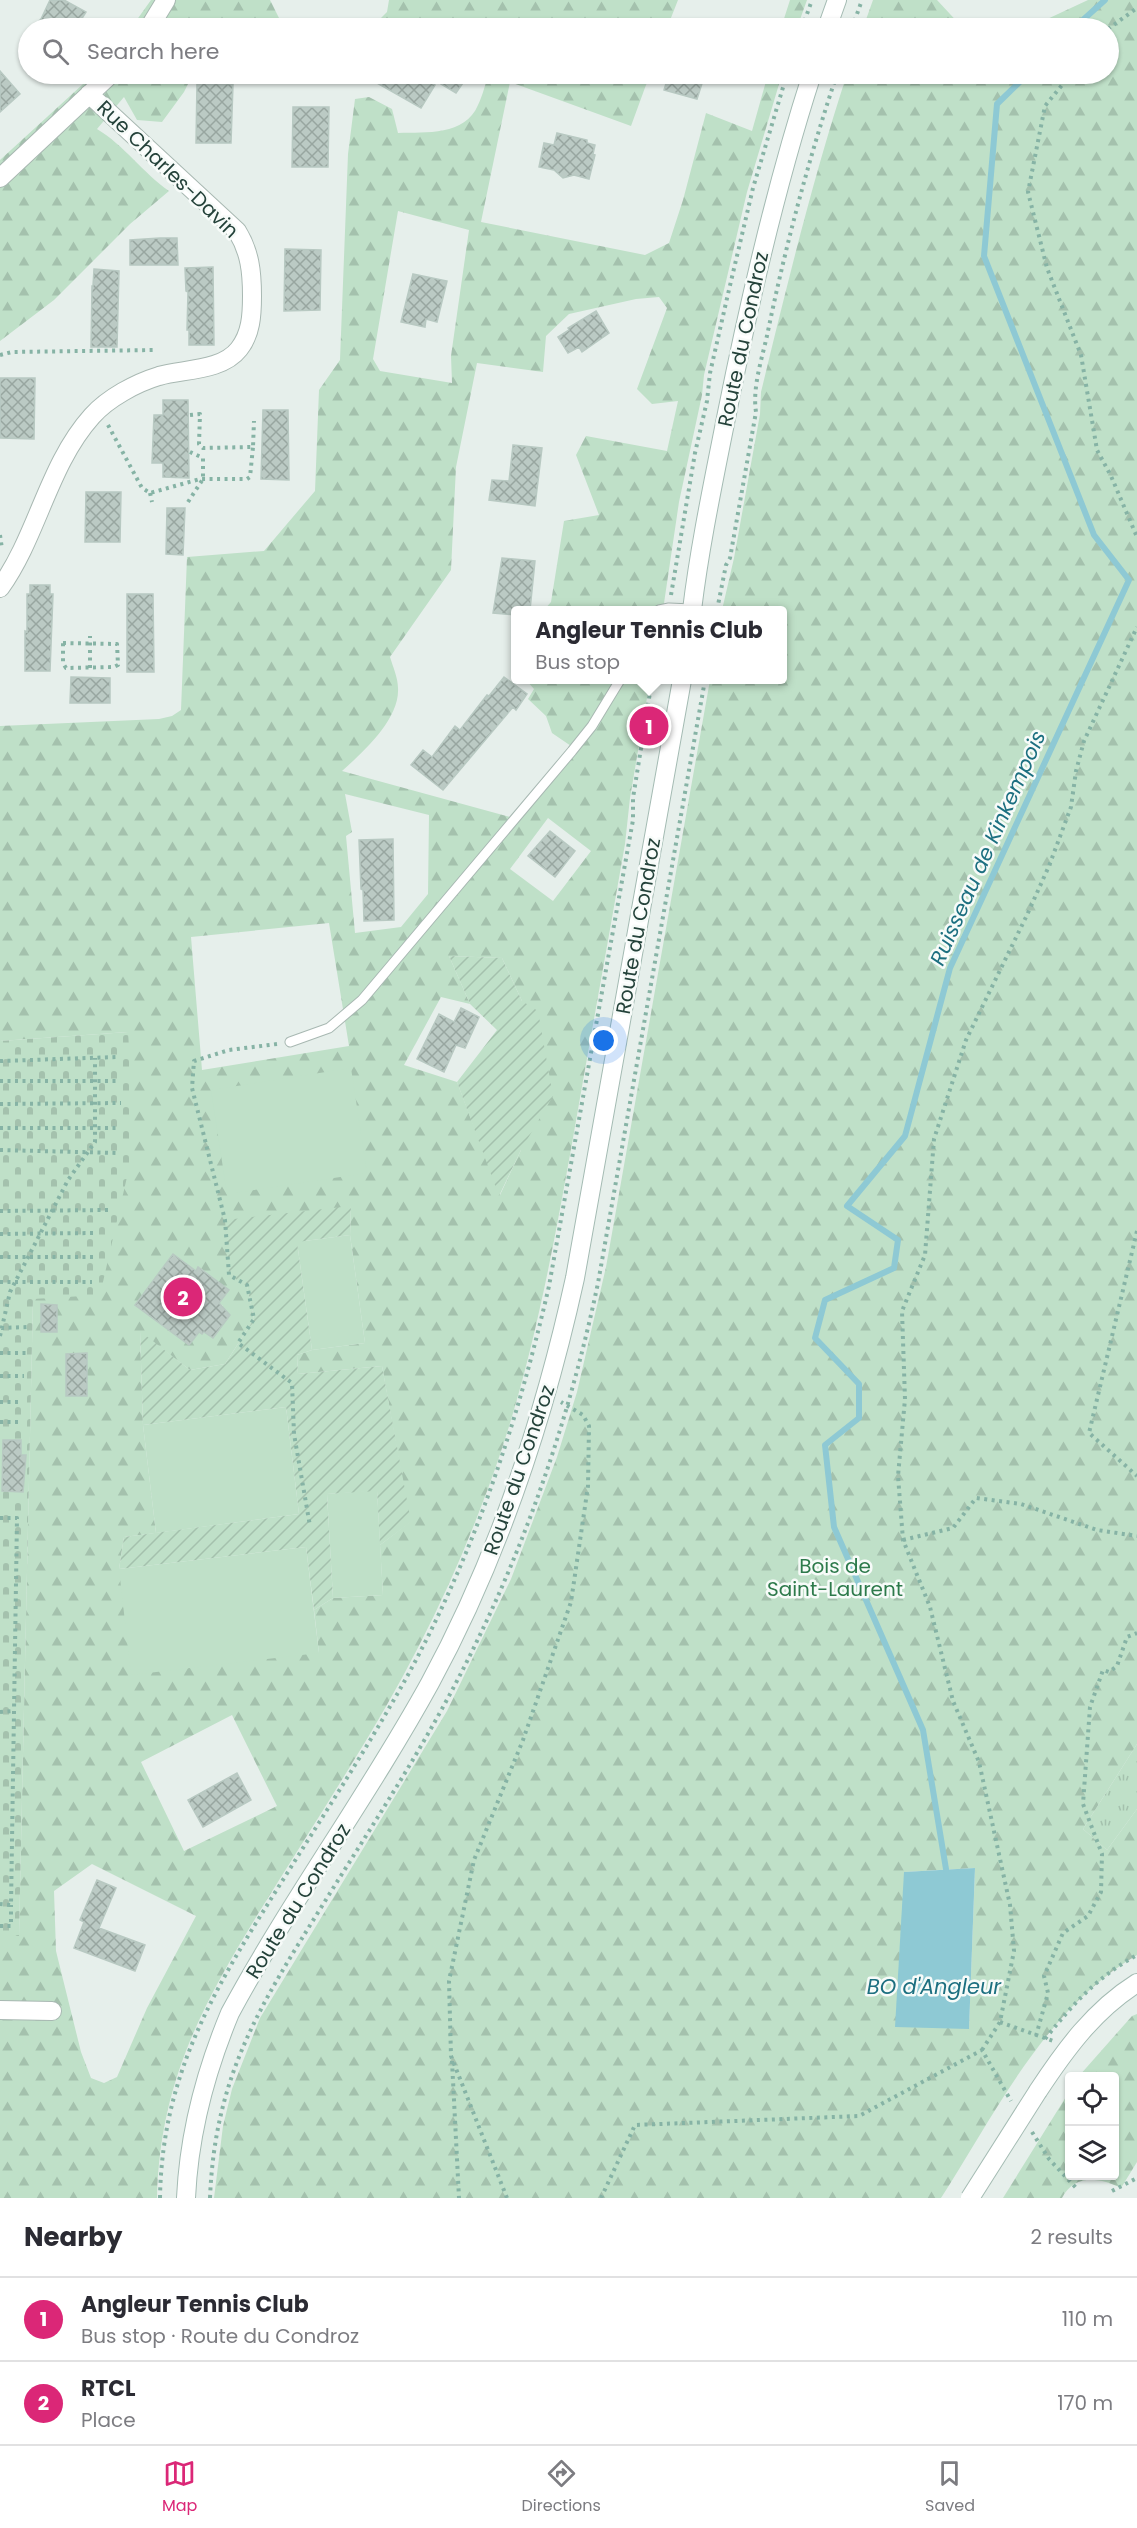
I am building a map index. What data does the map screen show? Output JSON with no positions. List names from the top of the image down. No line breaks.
{"streets":{"main road":["Rue Charles-Davin","Route du Condroz"]},"water":["Ruisseau de Kinkempois","BO d'Angleur"],"parks":["Bois de Saint-Laurent"],"page":{"search":"Search here","popup":["Angleur Tennis Club","Bus stop"],"pins":["1","2"],"heading":["Nearby","2 results"],"list":[{"mark":"1","name":"Angleur Tennis Club","note":"Bus stop · Route du Condroz","value":"110 m"},{"mark":"2","name":"RTCL","note":"Place","value":"170 m"}],"nav":["Map","Directions","Saved"]}}
